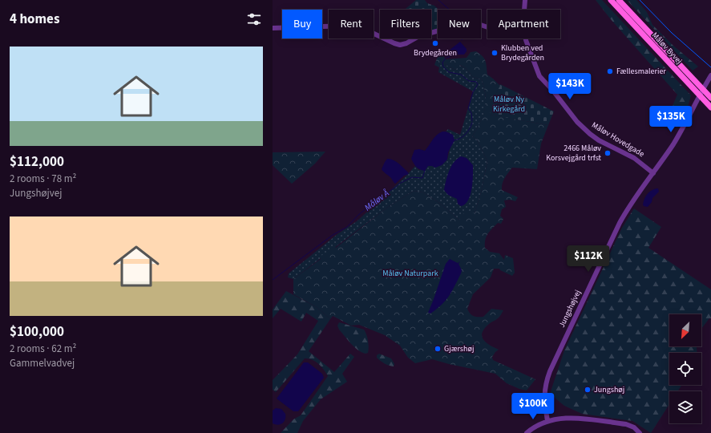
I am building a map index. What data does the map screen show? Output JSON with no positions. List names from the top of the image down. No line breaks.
{"streets":{"main road":["Måløv Byvej"],"street":["Måløv Hovedgade","Jungshøjvej"]},"crossings":[["Måløv Byvej","Jungshøjvej"],["Måløv Hovedgade","Jungshøjvej"]],"water":["Måløv Å"],"parks":["Måløv Ny Kirkegård","Måløv Naturpark"],"places":["Brydegården","Klubben ved Brydegården","Fællesmalerier","2466 Måløv Korsvejgård trfst","Gjærshøj","Jungshøj"],"north":"bottom left","page":{"heading":"4 homes","chip":["Buy","Rent","Filters","New","Apartment"],"list":[{"name":"$112,000","note":"2 rooms · 78 m² · Jungshøjvej"},{"name":"$100,000","note":"2 rooms · 62 m² · Gammelvadvej"}],"price":["$143K","$135K","$112K","$100K"]}}
